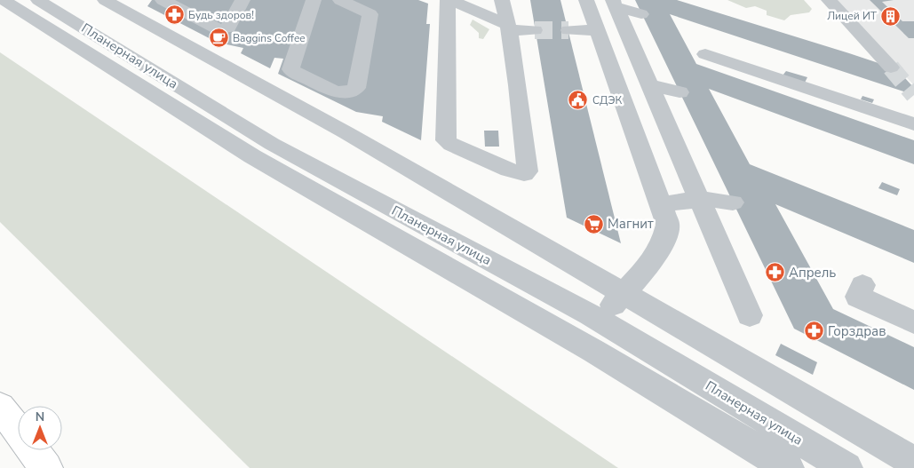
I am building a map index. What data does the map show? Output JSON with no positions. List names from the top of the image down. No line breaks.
{"streets":{"street":["Планерная улица"]},"places":{"pharmacy":["Будь здоров!","Апрель","Горздрав"],"building":["Лицей ИТ"],"cafe":["Baggins Coffee"],"public building":["СДЭК"],"supermarket":["Магнит"]},"north":"top"}
